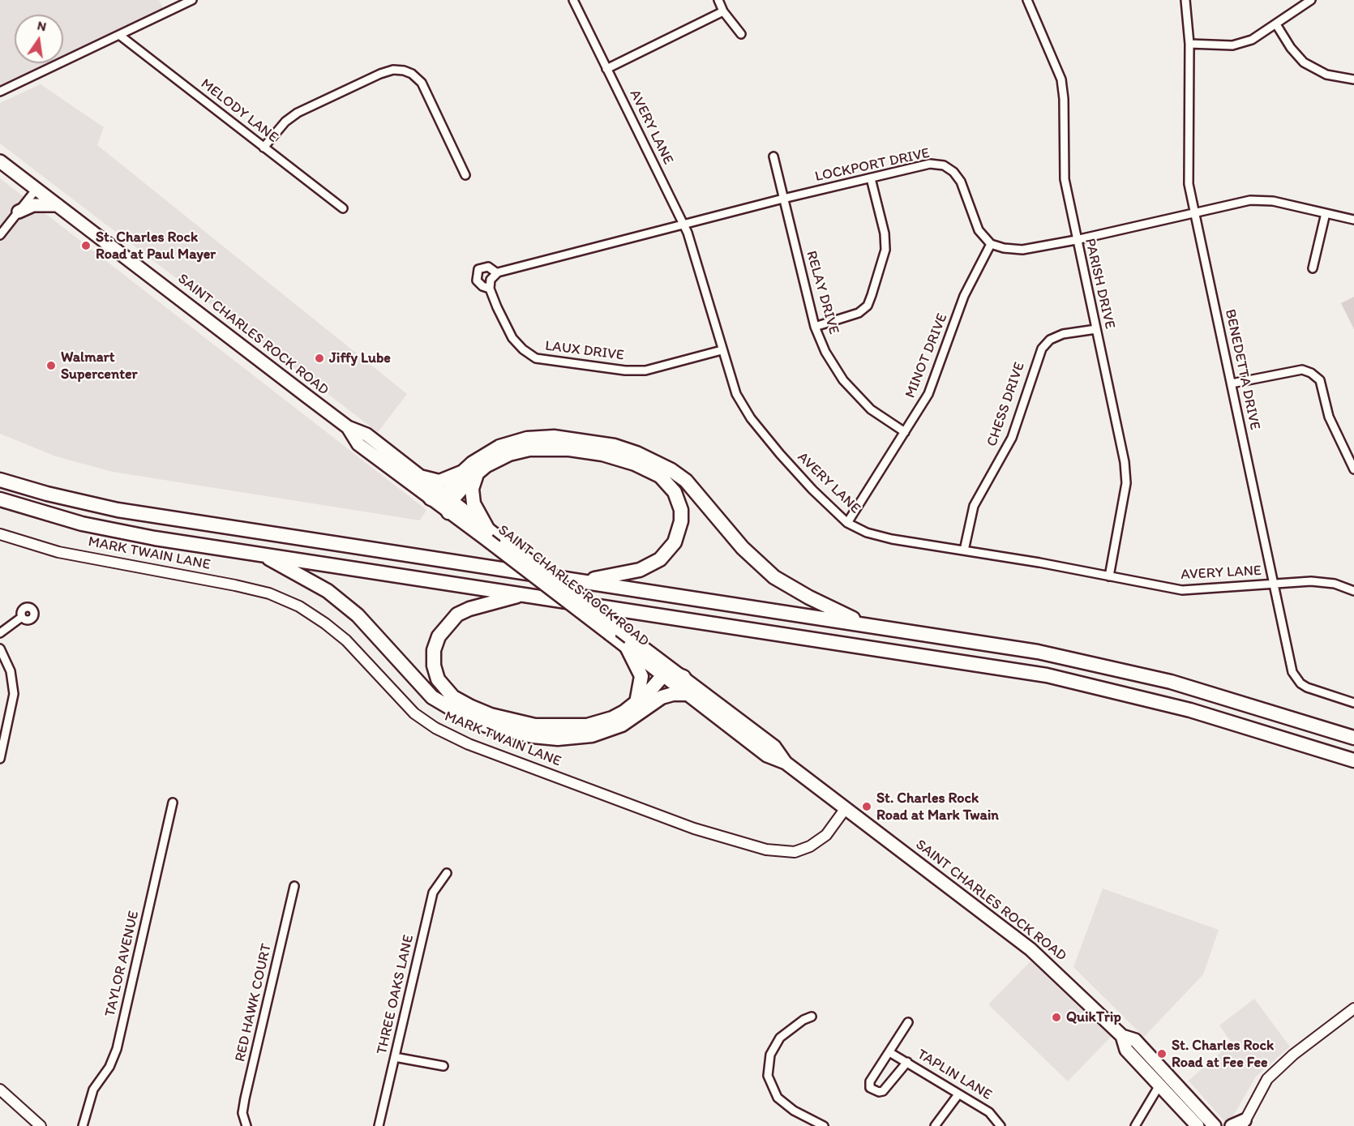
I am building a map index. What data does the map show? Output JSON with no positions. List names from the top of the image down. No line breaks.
{"streets":{"main road":["SAINT CHARLES ROCK ROAD"],"street":["MELODY LANE","AVERY LANE","LOCKPORT DRIVE","PARISH DRIVE","RELAY DRIVE","LAUX DRIVE","MINOT DRIVE","BENEDETTA DRIVE","CHESS DRIVE","MARK TWAIN LANE","TAYLOR AVENUE","THREE OAKS LANE","RED HAWK COURT","TAPLIN LANE"]},"crossings":[["AVERY LANE","LOCKPORT DRIVE"],["AVERY LANE","PARISH DRIVE"],["AVERY LANE","LAUX DRIVE"],["AVERY LANE","MINOT DRIVE"],["AVERY LANE","BENEDETTA DRIVE"],["AVERY LANE","CHESS DRIVE"],["LOCKPORT DRIVE","RELAY DRIVE"],["LOCKPORT DRIVE","LAUX DRIVE"],["LOCKPORT DRIVE","MINOT DRIVE"],["PARISH DRIVE","CHESS DRIVE"],["RELAY DRIVE","MINOT DRIVE"],["SAINT CHARLES ROCK ROAD","MARK TWAIN LANE"]],"places":["St. Charles Rock Road at Paul Mayer","Jiffy Lube","Walmart Supercenter","St. Charles Rock Road at Mark Twain","QuikTrip","St. Charles Rock Road at Fee Fee"],"north":"top"}
